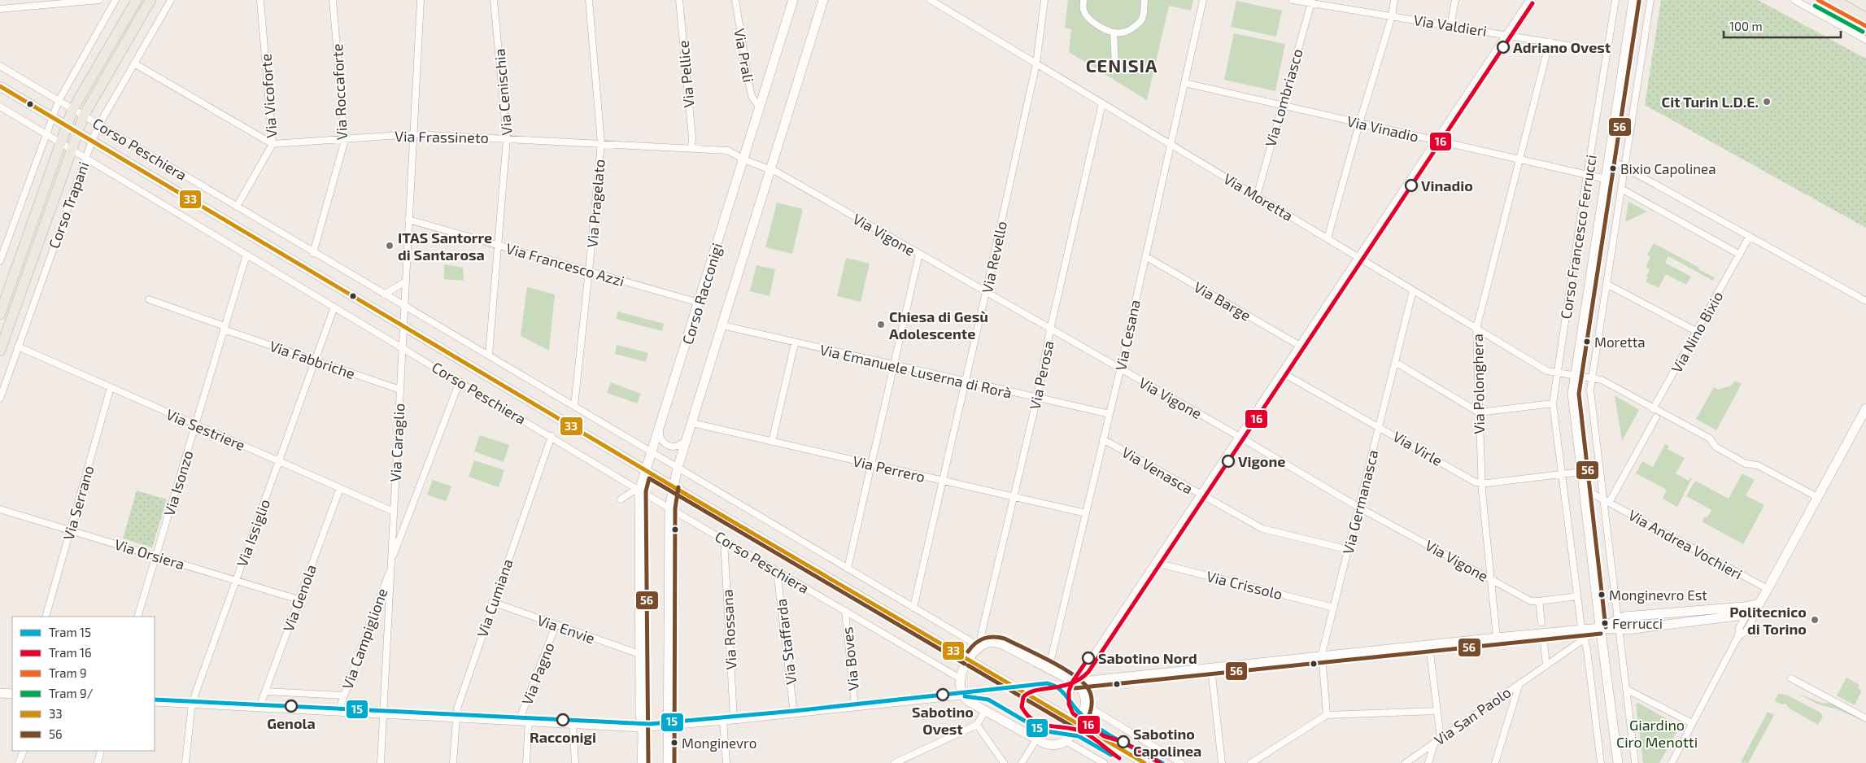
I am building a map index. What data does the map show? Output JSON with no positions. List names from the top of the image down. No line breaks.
{"streets":{"main road":["Corso Trapani"],"street":["Via Valdieri","Via Prali","Via Pellice","Via Roccaforte","Via Cenischia","Via Vicoforte","Via Lombriasco","Via Vinadio","Via Frassineto","Corso Peschiera","Via Moretta","Via Pragelato","Via Vigone","Corso Francesco Ferrucci","Via Revello","Via Francesco Azzi","Corso Racconigi","Via Barge","Via Nino Bixio","Via Cesana","Via Fabbriche","Via Emanuele Luserna di Rorà","Via Perosa","Via Polonghera","Via Sestriere","Via Caraglio","Via Virle","Via Perrero","Via Venasca","Via Isonzo","Via Germanasca","Via Serrano","Via Issiglio","Via Andrea Vochieri","Via Orsiera","Via Crissolo","Via Genola","Via Cumiana","Via Envie","Via Rossana","Via Campiglione","Via Staffarda","Via Boves","Via Pagno","Via San Paolo"]},"crossings":[["Via Valdieri","Via Lombriasco"],["Via Valdieri","Corso Francesco Ferrucci"],["Via Valdieri","Via Polonghera"],["Via Prali","Corso Racconigi"],["Via Pellice","Via Frassineto"],["Via Roccaforte","Via Frassineto"],["Via Roccaforte","Corso Peschiera"],["Via Cenischia","Via Frassineto"],["Via Cenischia","Corso Peschiera"],["Via Cenischia","Via Francesco Azzi"],["Via Vicoforte","Via Frassineto"],["Via Vicoforte","Corso Peschiera"],["Via Lombriasco","Via Vinadio"],["Via Lombriasco","Via Moretta"],["Via Vinadio","Corso Francesco Ferrucci"],["Via Vinadio","Via Cesana"],["Via Vinadio","Via Polonghera"],["Via Frassineto","Via Pragelato"],["Via Frassineto","Corso Racconigi"],["Via Frassineto","Via Caraglio"],["Corso Peschiera","Via Pragelato"],["Corso Peschiera","Corso Trapani"],["Corso Peschiera","Via Revello"],["Corso Peschiera","Corso Racconigi"],["Corso Peschiera","Via Perosa"],["Corso Peschiera","Via Caraglio"],["Corso Peschiera","Via Isonzo"],["Corso Peschiera","Via Issiglio"],["Corso Peschiera","Via Cumiana"],["Corso Peschiera","Via Rossana"],["Corso Peschiera","Via Staffarda"],["Corso Peschiera","Via Boves"],["Via Moretta","Corso Francesco Ferrucci"],["Via Moretta","Via Revello"],["Via Moretta","Via Nino Bixio"],["Via Moretta","Via Cesana"],["Via Moretta","Via Perosa"],["Via Moretta","Via Polonghera"],["Via Moretta","Via Germanasca"],["Via Pragelato","Via Francesco Azzi"],["Corso Trapani","Via Sestriere"],["Via Vigone","Corso Francesco Ferrucci"],["Via Vigone","Via Revello"],["Via Vigone","Corso Racconigi"],["Via Vigone","Via Cesana"],["Via Vigone","Via Perosa"],["Via Vigone","Via Polonghera"],["Via Vigone","Via Germanasca"],["Corso Francesco Ferrucci","Via San Paolo"],["Via Revello","Via Emanuele Luserna di Rorà"],["Via Revello","Via Perrero"],["Via Francesco Azzi","Corso Racconigi"],["Via Francesco Azzi","Via Caraglio"],["Corso Racconigi","Via Emanuele Luserna di Rorà"],["Corso Racconigi","Via Perrero"],["Corso Racconigi","Via Envie"],["Via Barge","Via Cesana"],["Via Cesana","Via Emanuele Luserna di Rorà"],["Via Cesana","Via Perrero"],["Via Cesana","Via Venasca"],["Via Fabbriche","Via Caraglio"],["Via Fabbriche","Via Isonzo"],["Via Fabbriche","Via Issiglio"],["Via Emanuele Luserna di Rorà","Via Perosa"],["Via Perosa","Via Perrero"],["Via Polonghera","Via Virle"],["Via Sestriere","Via Caraglio"],["Via Sestriere","Via Isonzo"],["Via Sestriere","Via Serrano"],["Via Sestriere","Via Issiglio"],["Via Sestriere","Via Genola"],["Via Caraglio","Via Campiglione"],["Via Virle","Via Germanasca"],["Via Venasca","Via Germanasca"],["Via Isonzo","Via Orsiera"],["Via Germanasca","Via Crissolo"],["Via Serrano","Via Orsiera"],["Via Issiglio","Via Orsiera"],["Via Orsiera","Via Genola"],["Via Cumiana","Via Envie"],["Via Envie","Via Pagno"]],"districts":["CENISIA"],"parks":["Giardino Ciro Menotti"],"places":["Adriano Ovest","Cit Turin L.D.E.","Bixio Capolinea","Vinadio","ITAS Santorre di Santarosa","Chiesa di Gesù Adolescente","Moretta","Vigone","Monginevro Est","Politecnico di Torino","Ferrucci","Sabotino Nord","Sabotino Ovest","Genola","Racconigi","Sabotino Capolinea","Monginevro"],"lines":["tram line 9","transit line 56","tram line 16","tram line 9/","transit line 33","tram line 15"],"legend":["Tram 15","Tram 16","Tram 9","Tram 9/","33","56"],"scale_bar":"100 m"}
